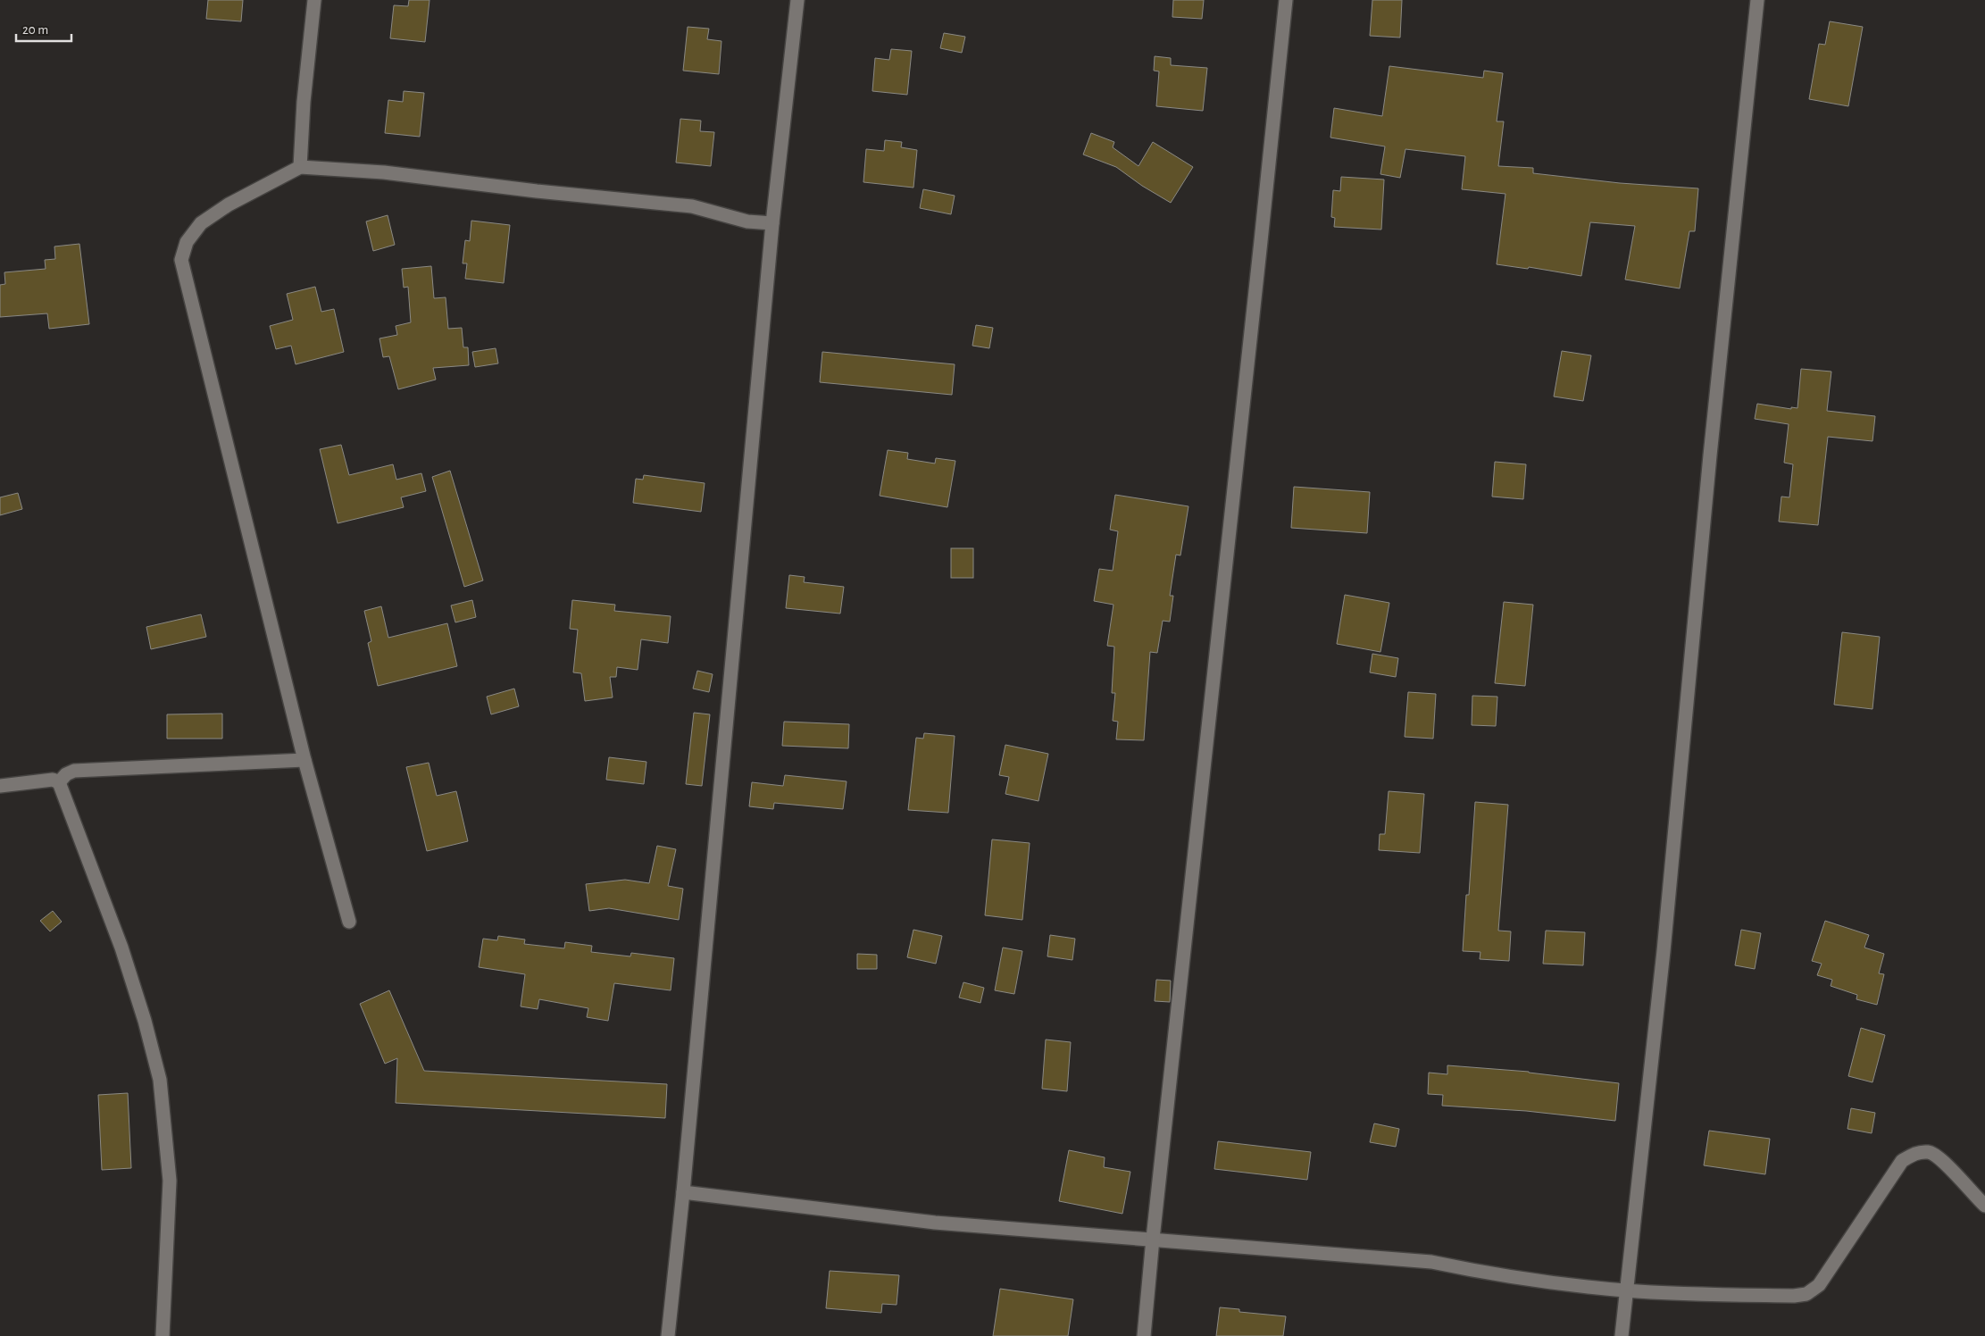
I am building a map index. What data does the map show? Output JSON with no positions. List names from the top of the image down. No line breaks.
{"scale_bar":"20 m"}
